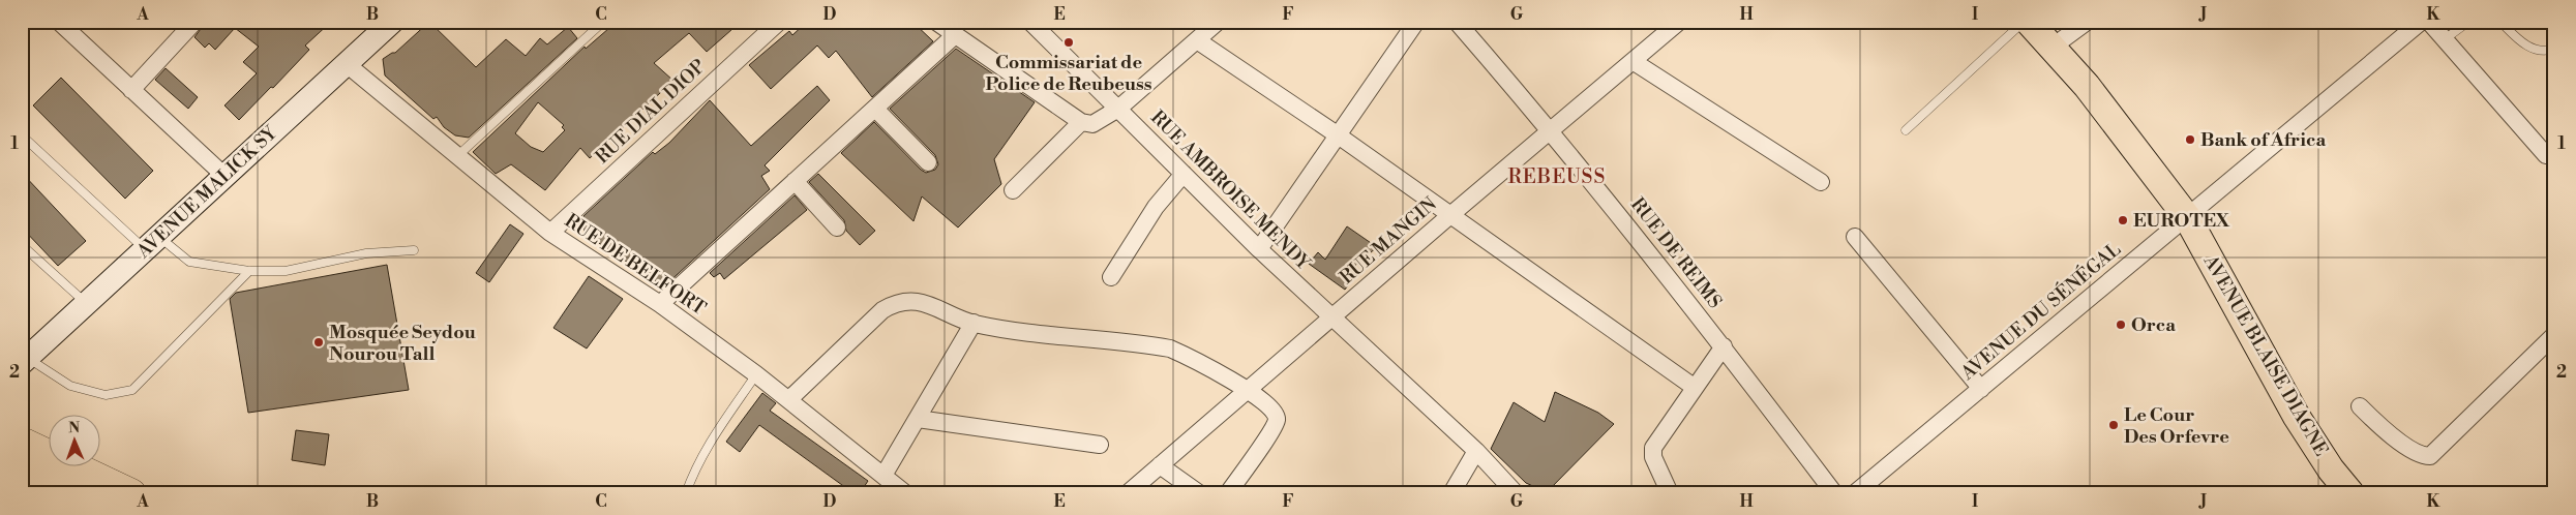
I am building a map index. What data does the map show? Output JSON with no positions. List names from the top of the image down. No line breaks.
{"streets":{"main road":["AVENUE MALICK SY","AVENUE BLAISE DIAGNE"],"street":["RUE DIAL DIOP","RUE AMBROISE MENDY","RUE MANGIN","RUE DE REIMS","RUE DE BELFORT","AVENUE DU SÉNÉGAL"]},"crossings":[["RUE DIAL DIOP","RUE DE BELFORT"],["RUE AMBROISE MENDY","RUE MANGIN"],["AVENUE MALICK SY","RUE DE BELFORT"],["RUE MANGIN","RUE DE REIMS"],["AVENUE DU SÉNÉGAL","AVENUE BLAISE DIAGNE"]],"districts":["REBEUSS"],"places":["Commissariat de Police de Reubeuss","Bank of Africa","EUROTEX","Orca","Mosquée Seydou Nourou Tall","Le Cour Des Orfevre"],"north":"top","grid":{"columns":["A","B","C","D","E","F","G","H","I","J","K"],"rows":["1","2"]}}
